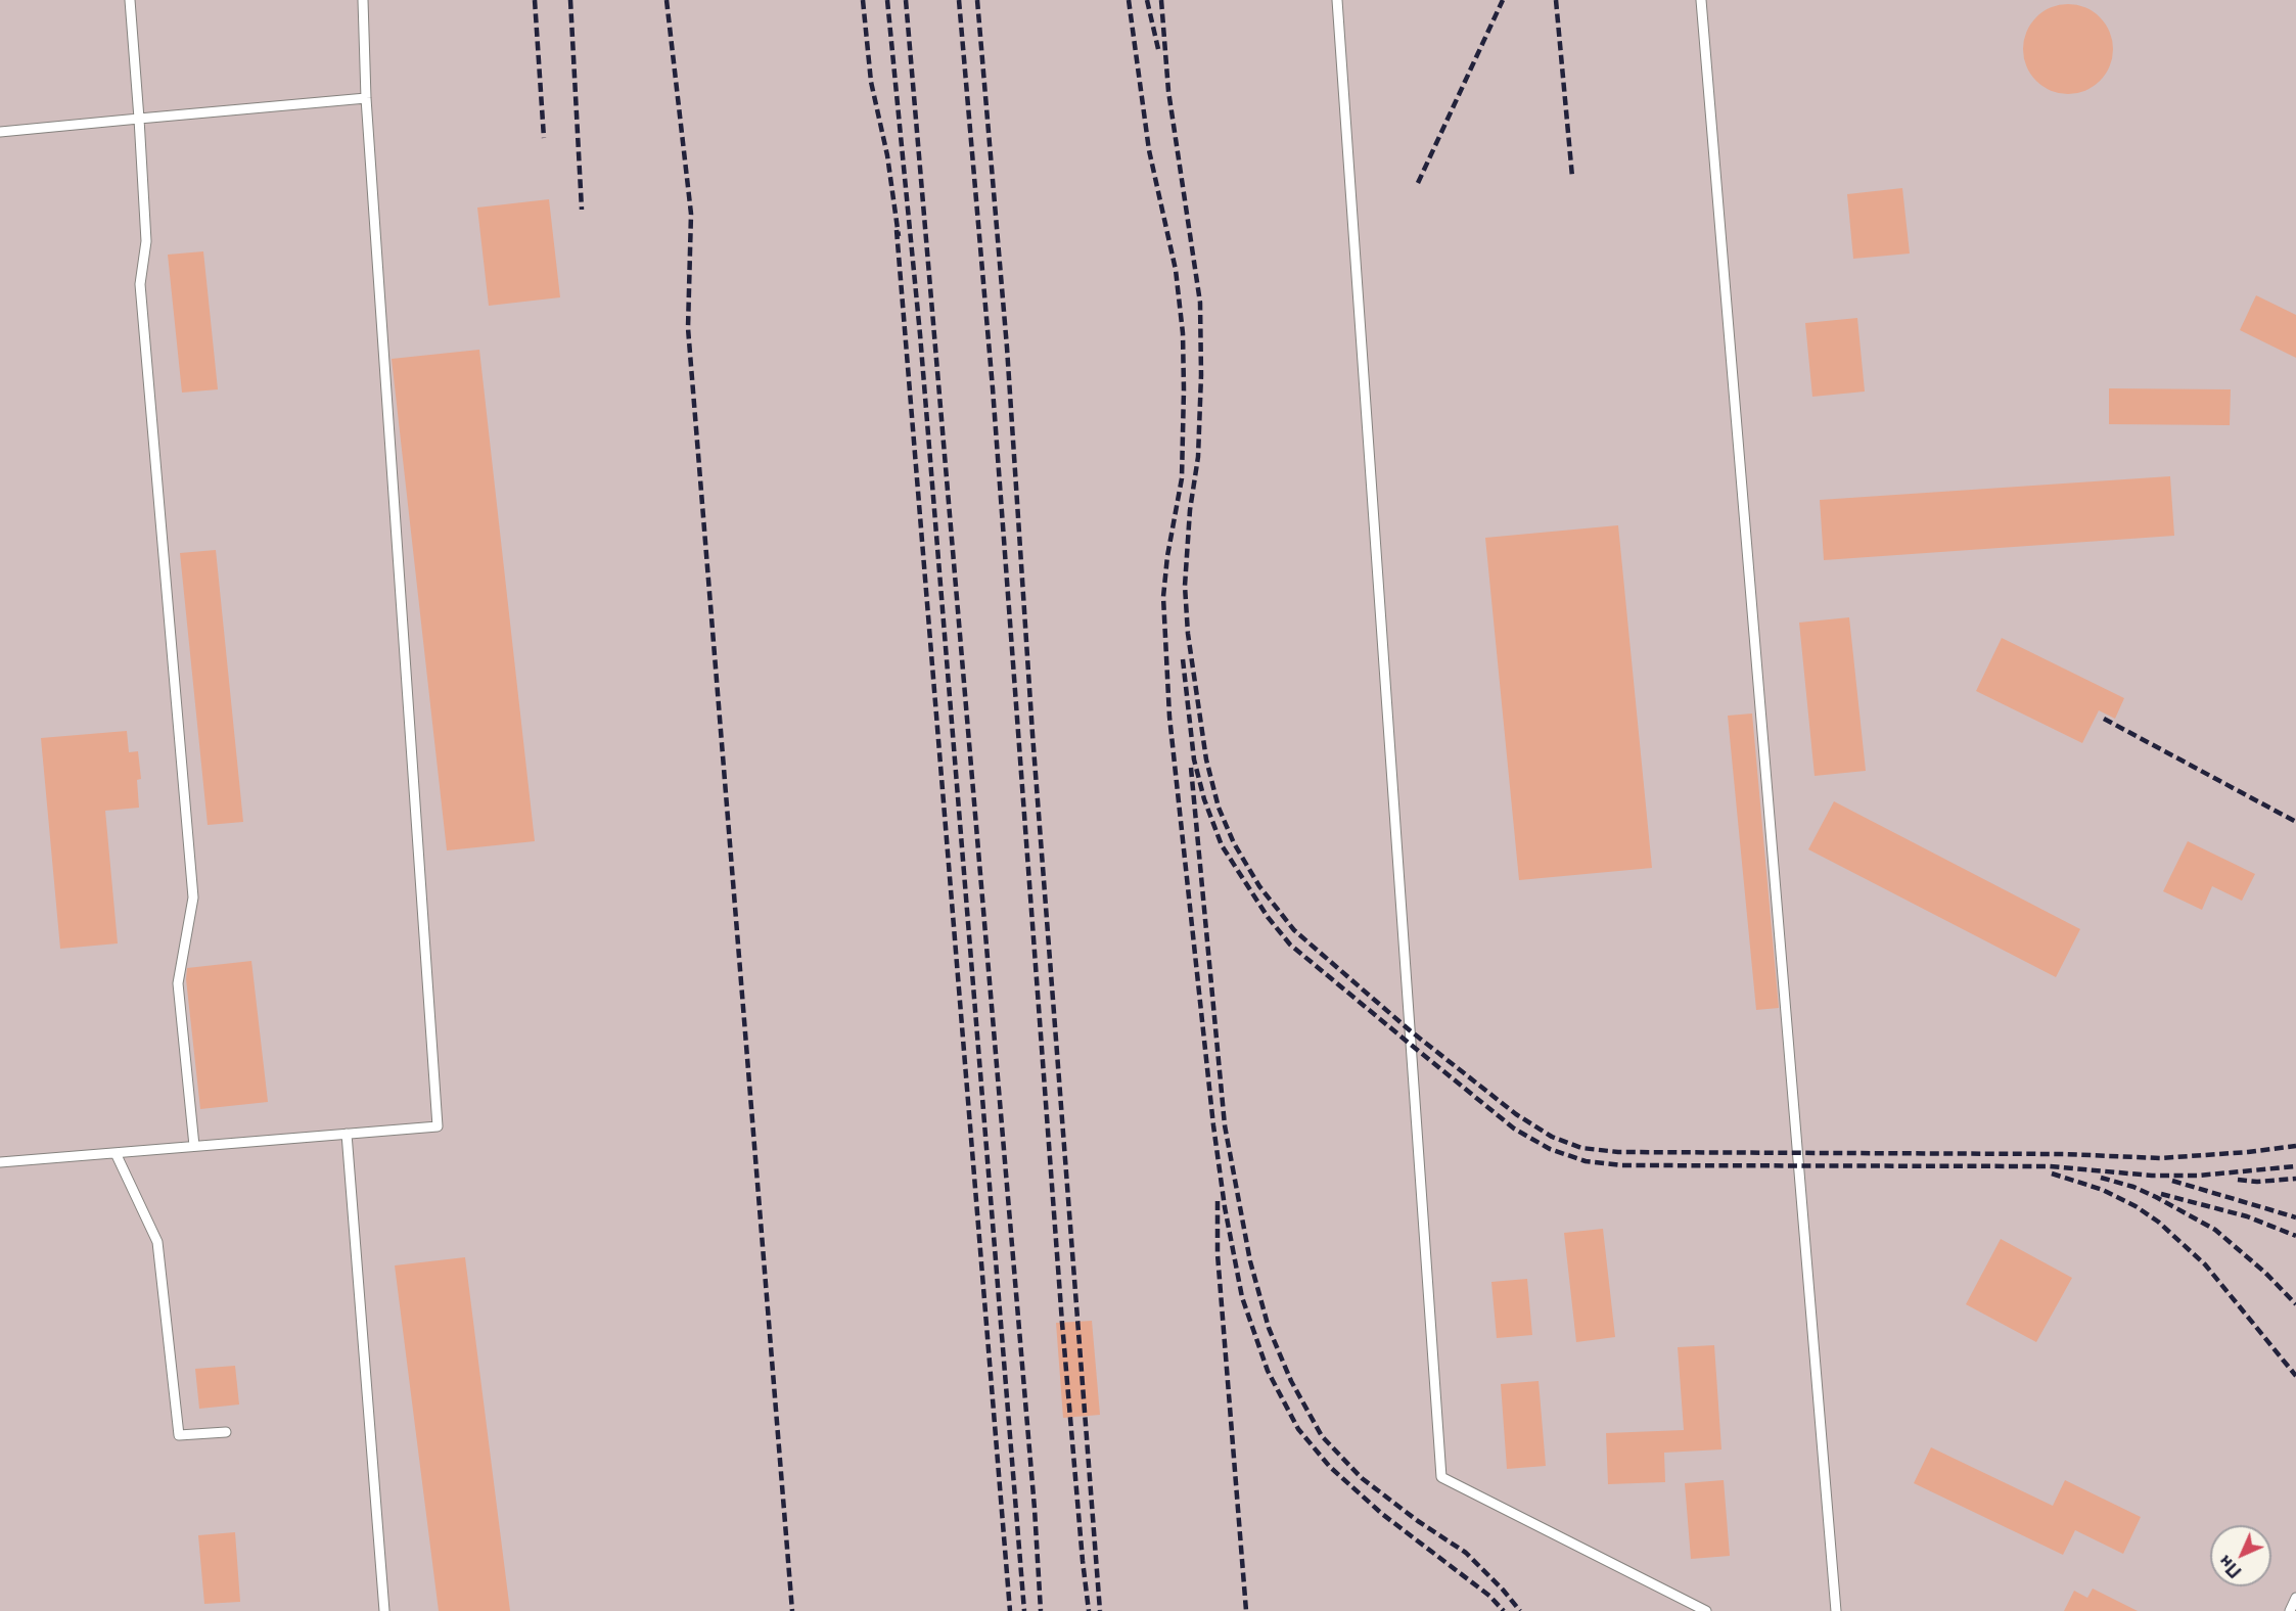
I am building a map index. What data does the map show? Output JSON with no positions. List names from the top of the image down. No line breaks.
{"north":"bottom left"}
